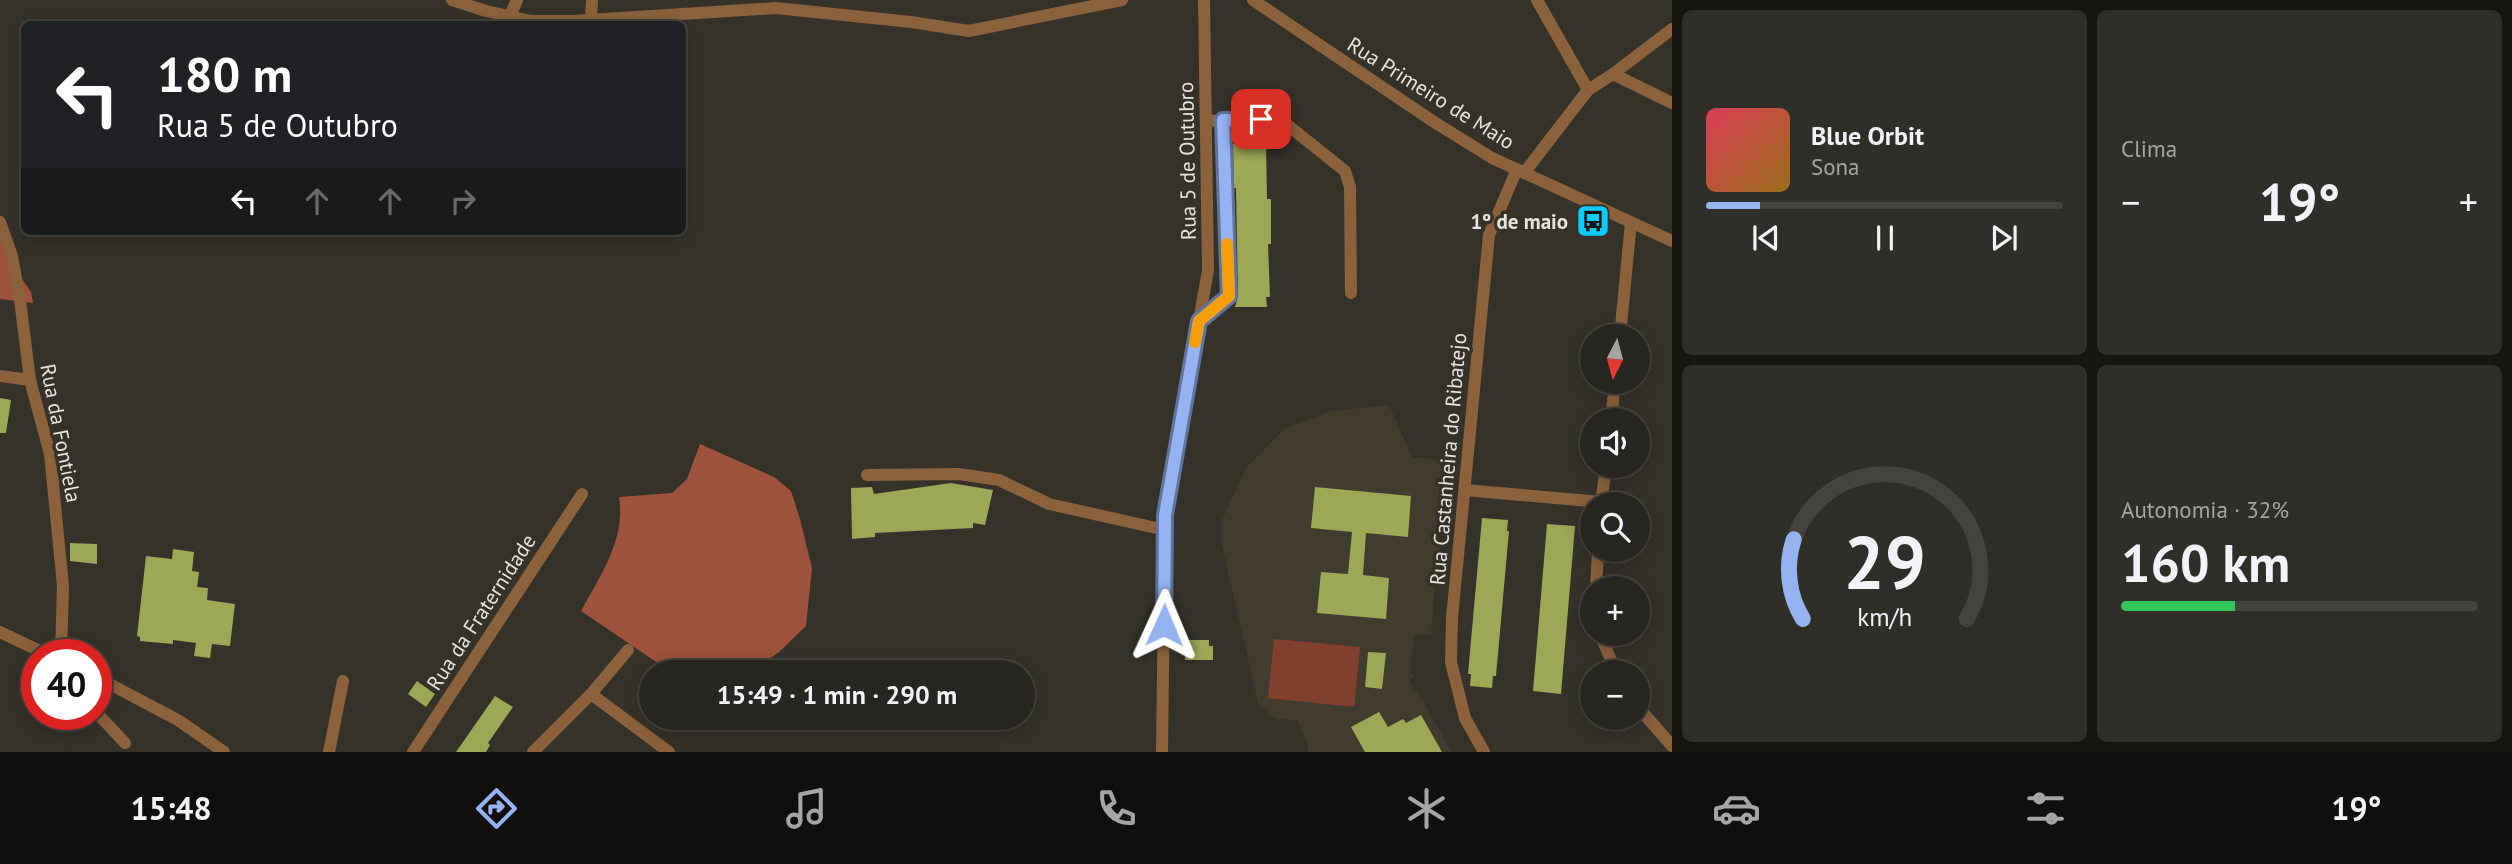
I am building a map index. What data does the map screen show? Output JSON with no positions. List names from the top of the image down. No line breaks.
{"streets":{"street":["Rua Primeiro de Maio","Rua 5 de Outubro","Rua da Fontiela","Rua Castanheira do Ribatejo","Rua da Fraternidade"]},"crossings":[["Rua Primeiro de Maio","Rua Castanheira do Ribatejo"]],"places":{"bus stop":["1º de maio"]},"north":"bottom","page":{"tile":["Clima",["Autonomia · 32%","160 km"]],"turn":["180 m","Rua 5 de Outubro"],"song":["Blue Orbit","Sona"],"heat":["−","19°","+"],"map_buttons":["+","−"],"limit":"40","trip":"15:49 · 1 min · 290 m","tabs":["15:48","19°"],"gauge":["29","km/h"]}}
